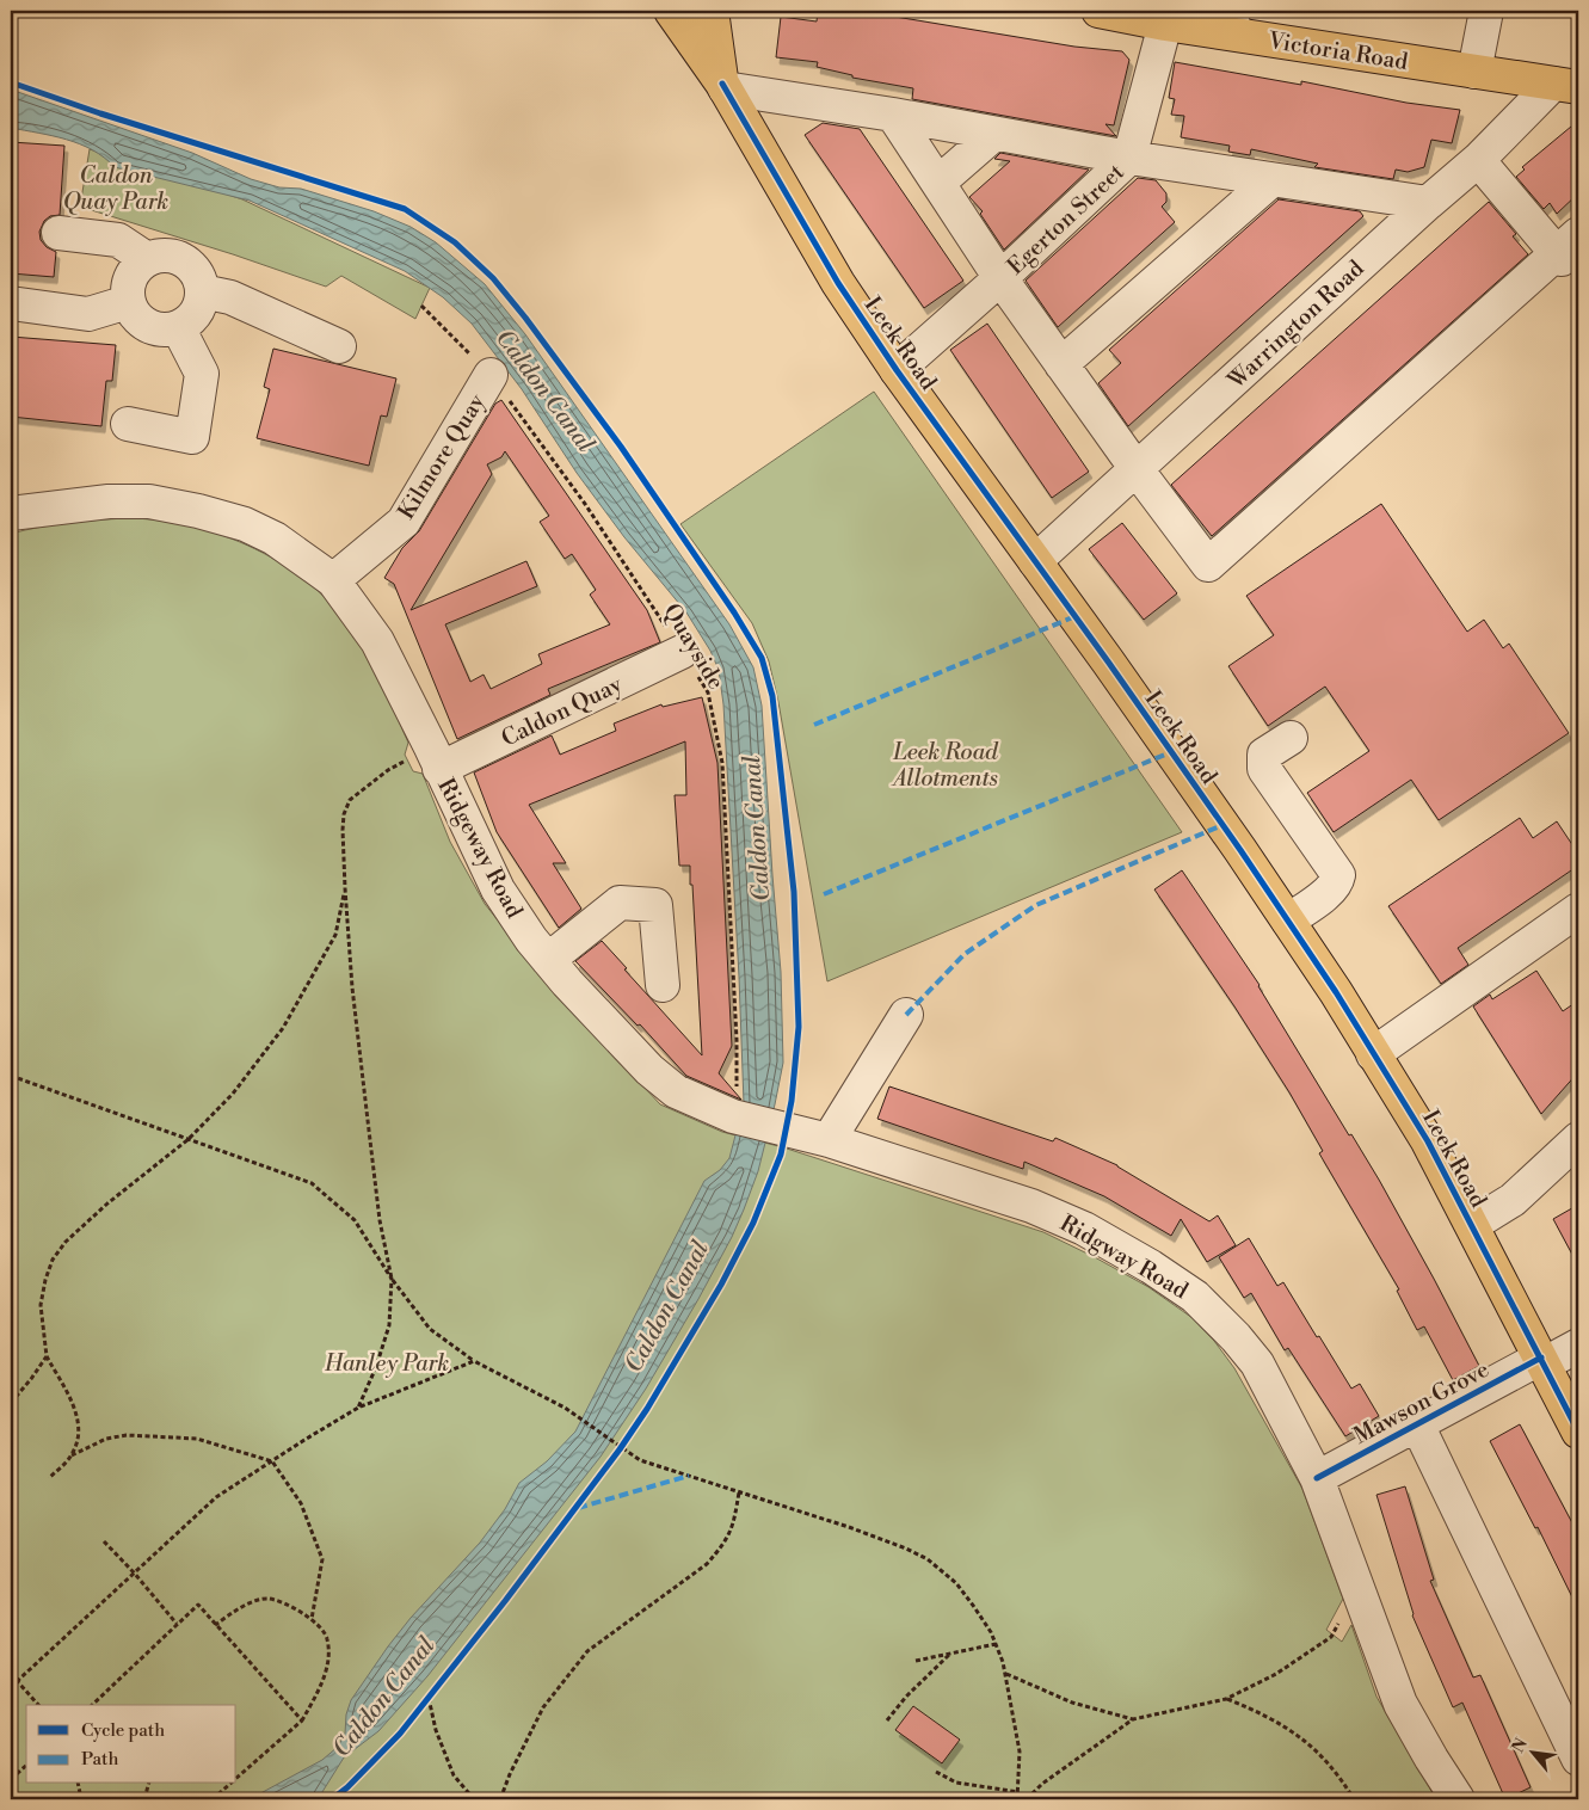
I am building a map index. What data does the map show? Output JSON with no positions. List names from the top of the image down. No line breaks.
{"streets":{"main road":["Victoria Road","Leek Road"],"street":["Egerton Street","Warrington Road","Kilmore Quay","Caldon Quay","Ridgeway Road","Ridgway Road","Mawson Grove"],"path":["Quayside"]},"crossings":[["Victoria Road","Egerton Street"],["Victoria Road","Warrington Road"],["Egerton Street","Leek Road"],["Warrington Road","Leek Road"],["Leek Road","Mawson Grove"],["Kilmore Quay","Quayside"],["Kilmore Quay","Ridgeway Road"],["Quayside","Caldon Quay"],["Quayside","Ridgeway Road"],["Quayside","Ridgway Road"],["Caldon Quay","Ridgeway Road"],["Ridgeway Road","Ridgway Road"],["Ridgway Road","Mawson Grove"]],"water":["Caldon Canal"],"parks":["Caldon Quay Park","Leek Road Allotments","Hanley Park"],"legend":["Cycle path","Path"],"north":"top left"}
